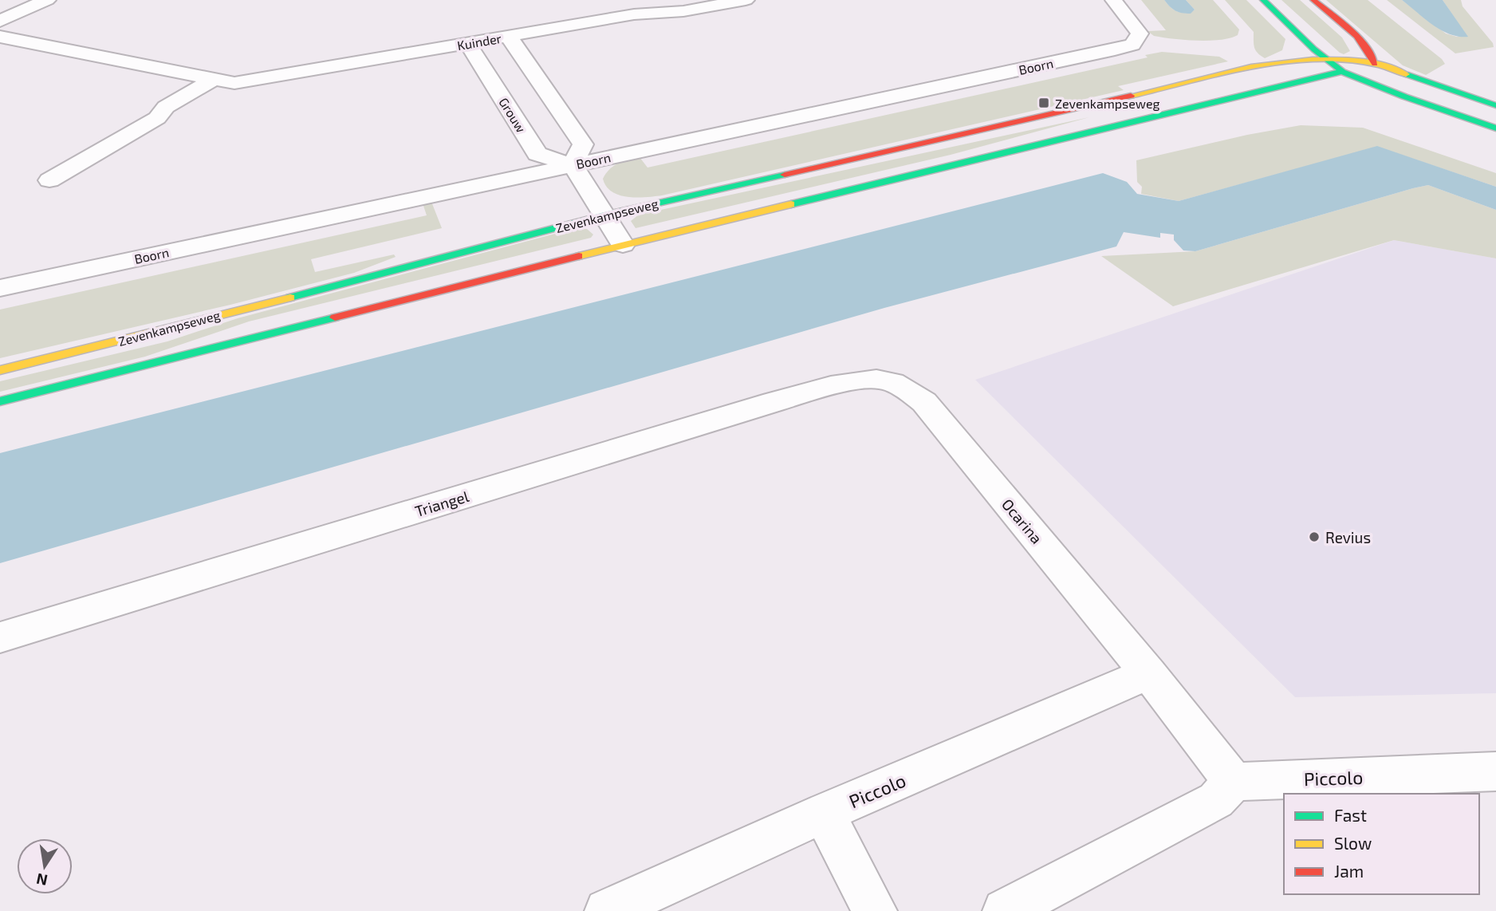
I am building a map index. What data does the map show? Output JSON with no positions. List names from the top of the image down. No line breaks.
{"streets":{"main road":["Zevenkampseweg"],"street":["Kuinder","Boorn","Grouw","Triangel","Ocarina","Piccolo"]},"crossings":[["Kuinder","Grouw"],["Boorn","Grouw"],["Triangel","Ocarina"],["Ocarina","Piccolo"]],"places":{"transit":["Zevenkampseweg"],"other":["Revius"]},"legend":["Fast","Slow","Jam"],"north":"bottom"}
